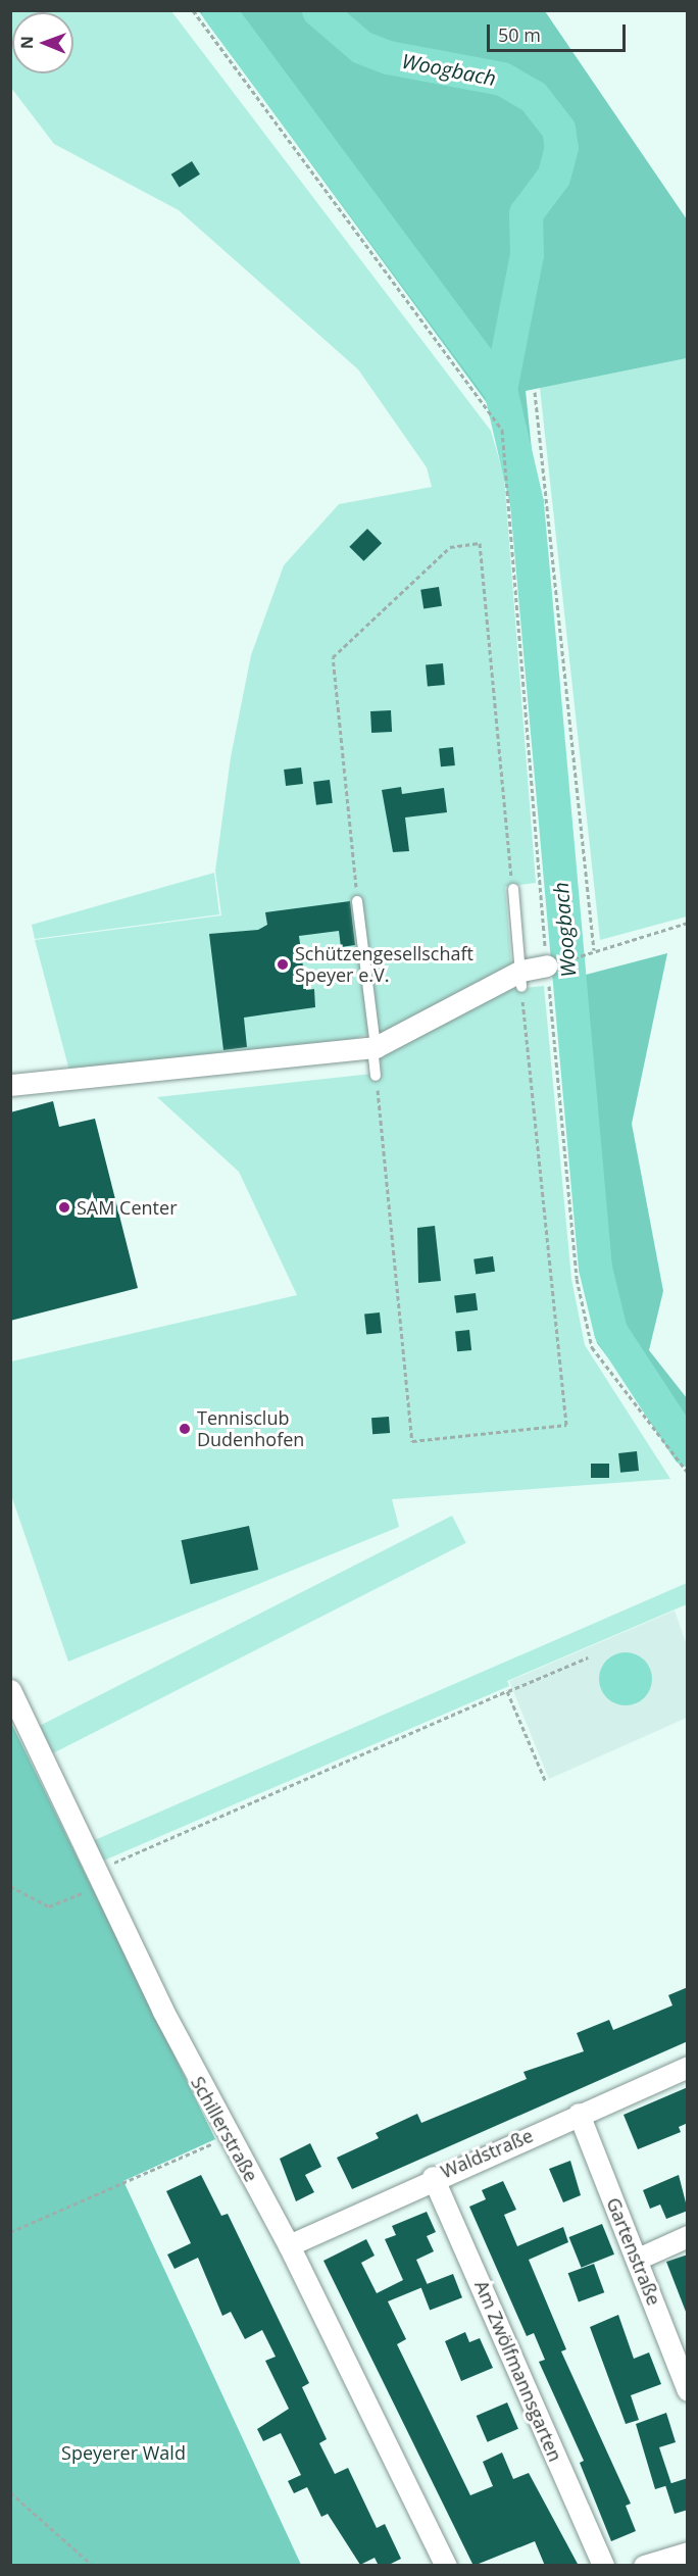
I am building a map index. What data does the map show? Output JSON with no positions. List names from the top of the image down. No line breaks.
{"streets":{"street":["Schillerstraße","Waldstraße","Gartenstraße","Am Zwölfmannsgarten"]},"crossings":[["Schillerstraße","Waldstraße"],["Waldstraße","Gartenstraße"],["Waldstraße","Am Zwölfmannsgarten"]],"water":["Woogbach"],"parks":["Speyerer Wald"],"places":["Schützengesellschaft Speyer e.V.","SAM Center","Tennisclub Dudenhofen"],"scale_bar":"50 m","north":"left"}
